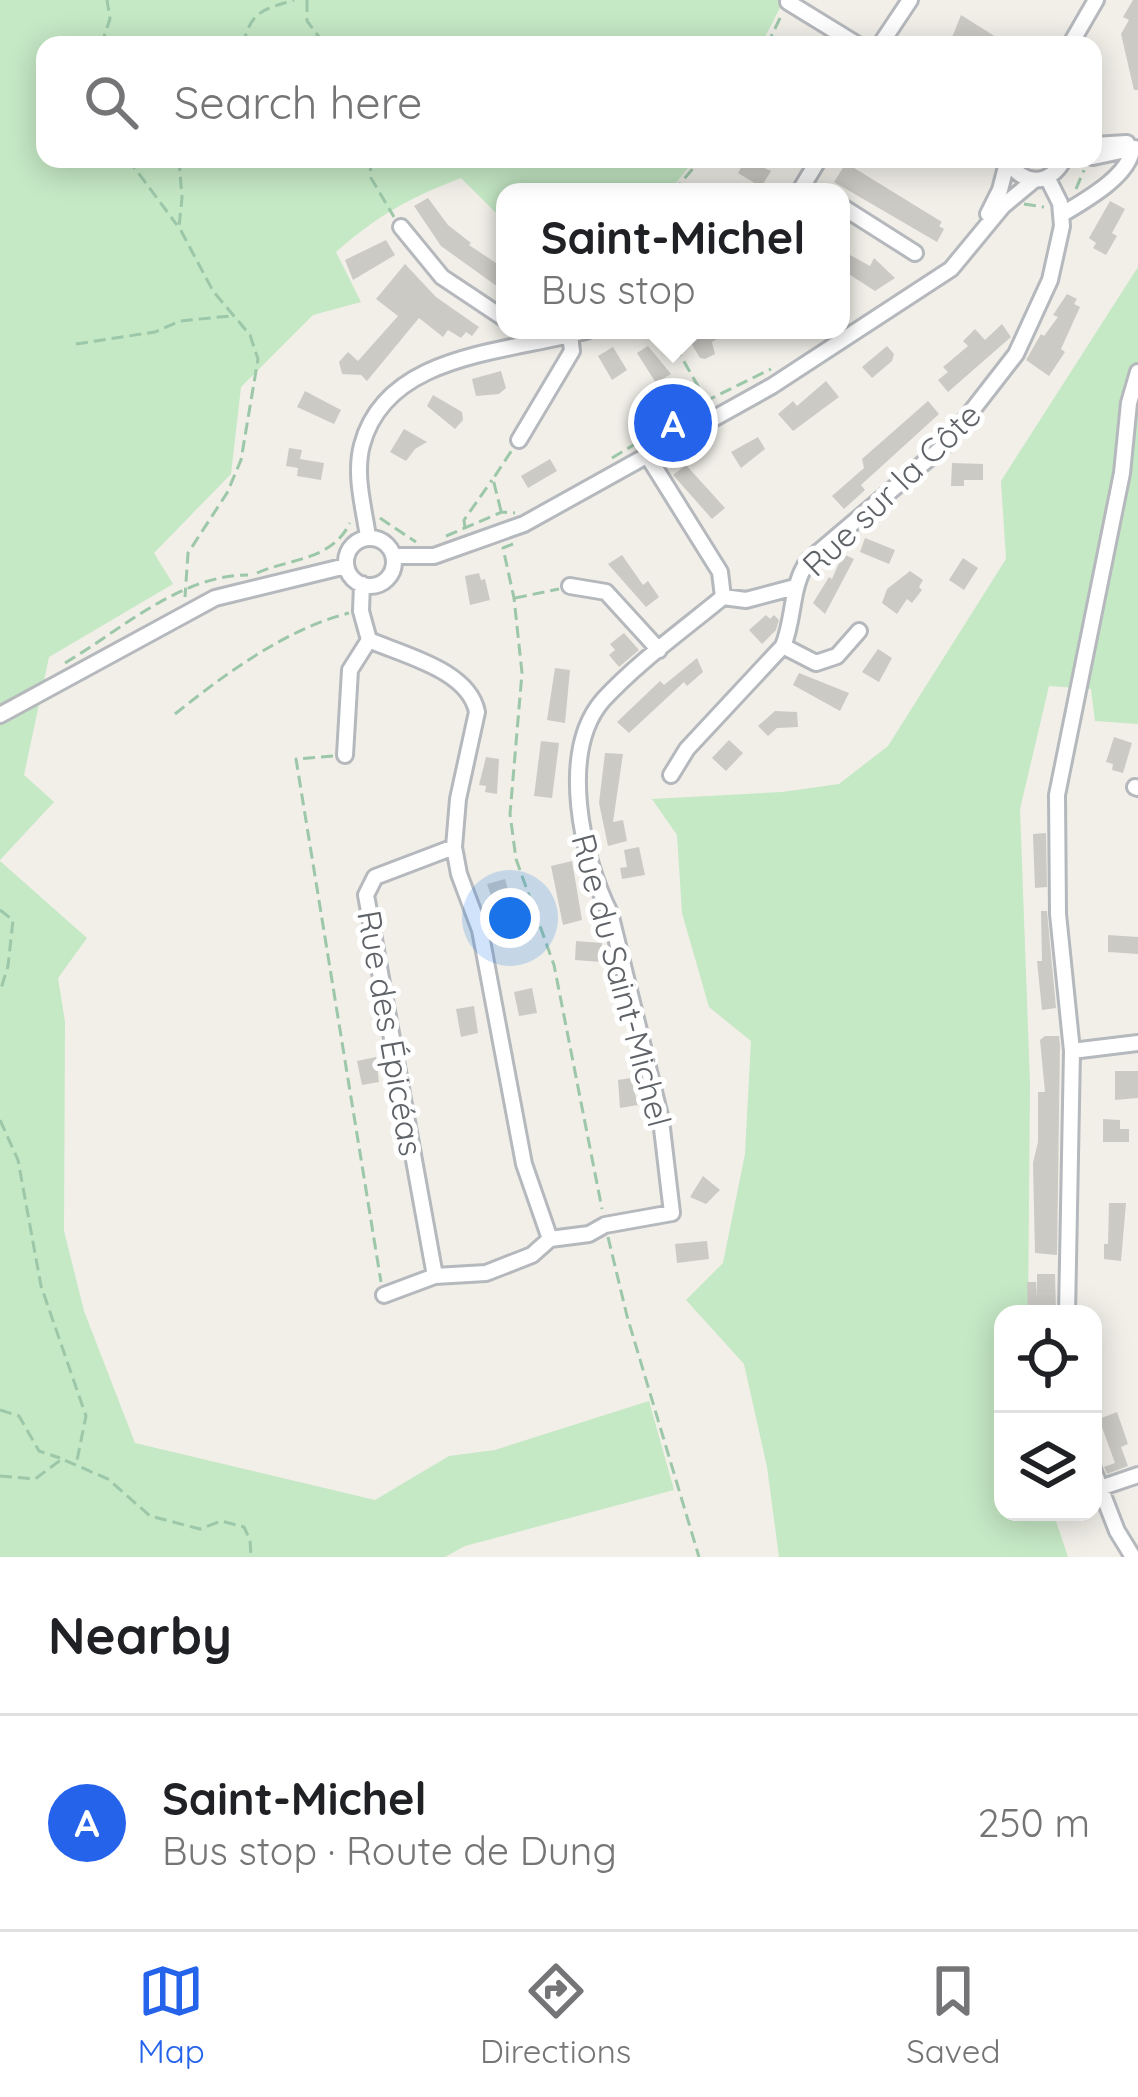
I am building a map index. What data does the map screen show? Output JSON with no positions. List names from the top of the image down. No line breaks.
{"streets":{"street":["Rue sur la Côte","Rue du Saint-Michel","Rue des Épicéas"]},"page":{"search":"Search here","popup":["Saint-Michel","Bus stop"],"pins":"A","heading":"Nearby","list":[{"mark":"A","name":"Saint-Michel","note":"Bus stop · Route de Dung","value":"250 m"}],"nav":["Map","Directions","Saved"]}}
